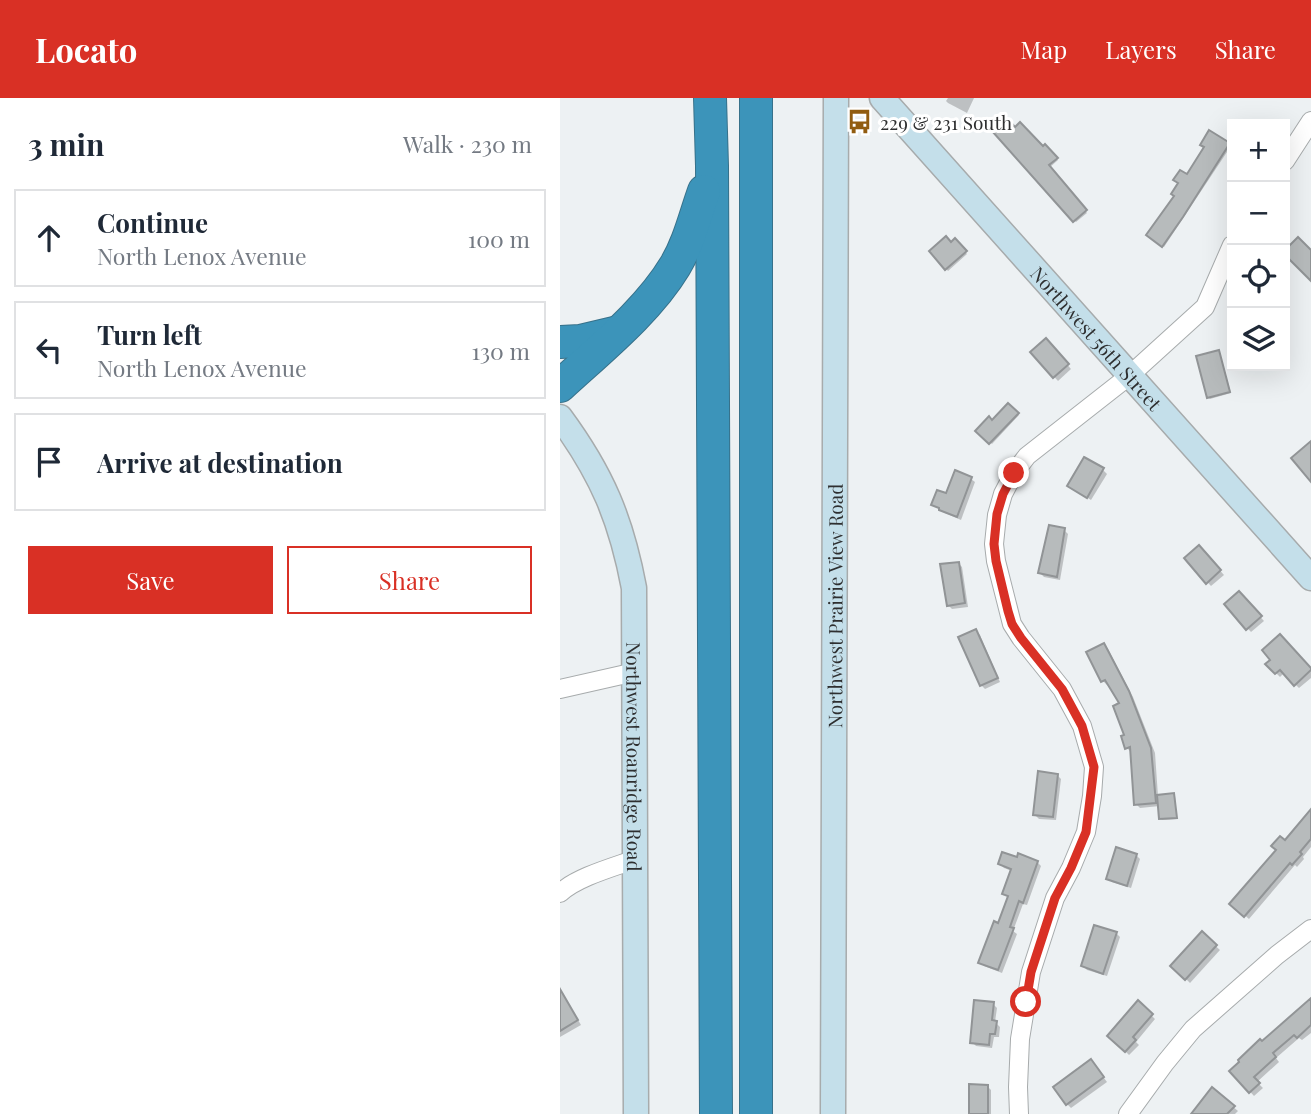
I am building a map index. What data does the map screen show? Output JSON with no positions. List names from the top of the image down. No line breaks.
{"streets":{"street":["Northwest 56th Street","Northwest Prairie View Road","Northwest Roanridge Road"]},"places":{"bus stop":["229 & 231 South"]},"page":{"header":"Locato","nav":["Map","Layers","Share"],"heading":["3 min","Walk · 230 m"],"map_buttons":["+","−"],"list":[["Continue","North Lenox Avenue","100 m"],["Turn left","North Lenox Avenue","130 m"],"Arrive at destination"],"buttons":["Save","Share"]}}
